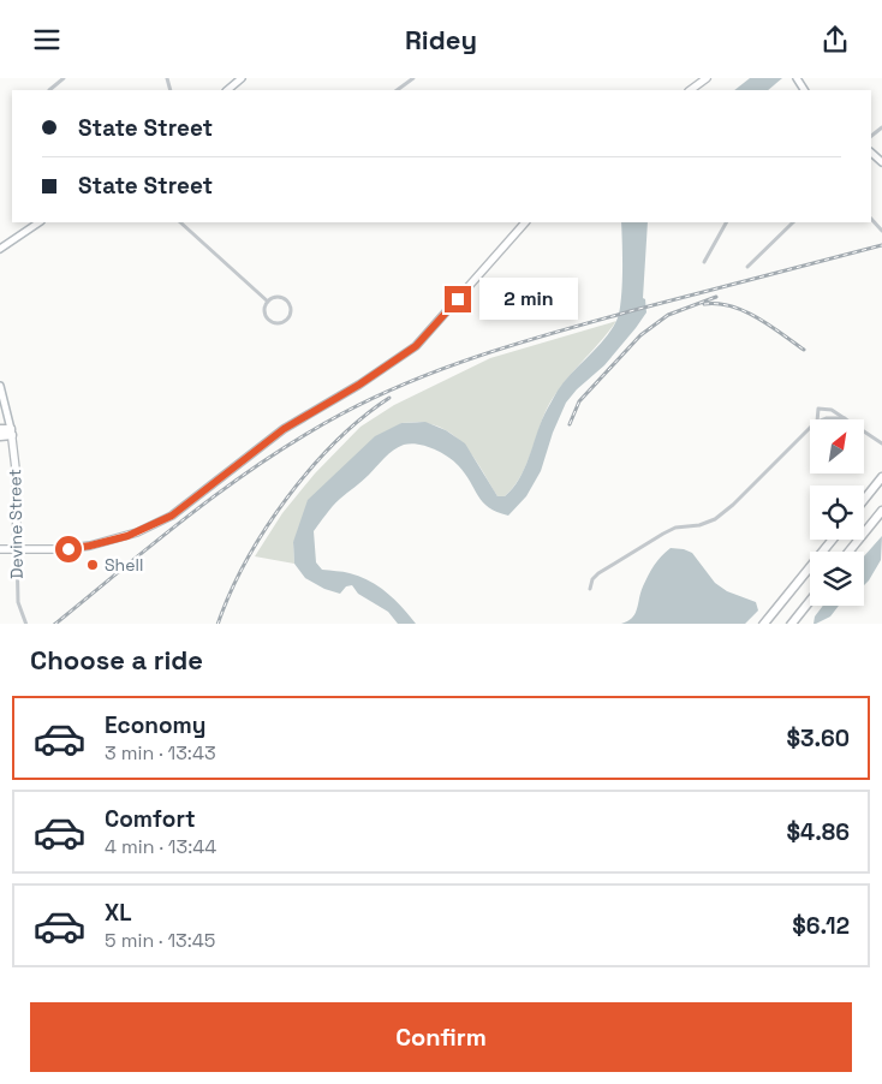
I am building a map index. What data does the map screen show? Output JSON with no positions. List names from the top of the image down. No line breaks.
{"streets":{"main road":["Devine Street"]},"places":["Shell"],"north":"top right","page":{"header":"Ridey","banner":["State Street","State Street"],"bubble":"2 min","heading":"Choose a ride","list":[{"name":"Economy","note":"3 min · 13:43","value":"$3.60"},{"name":"Comfort","note":"4 min · 13:44","value":"$4.86"},{"name":"XL","note":"5 min · 13:45","value":"$6.12"}],"buttons":"Confirm"}}
